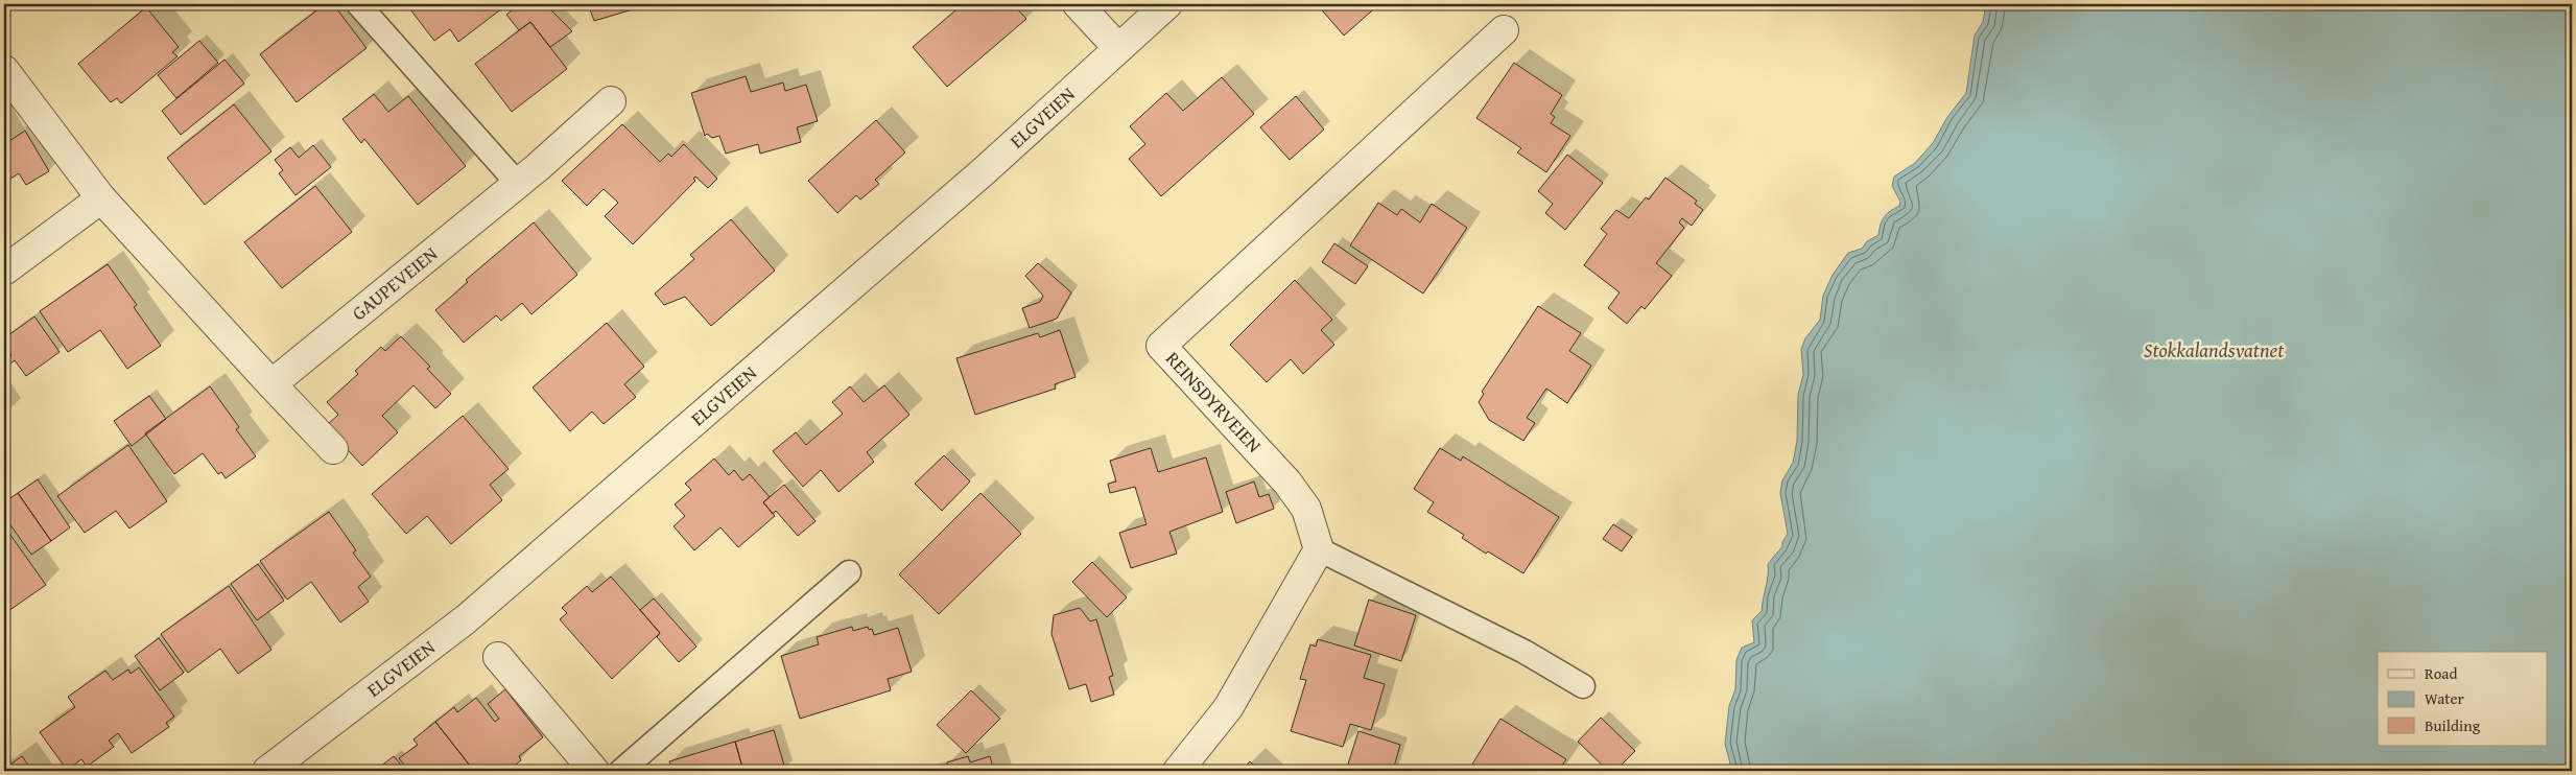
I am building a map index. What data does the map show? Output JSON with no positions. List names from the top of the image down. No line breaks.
{"streets":{"street":["ELGVEIEN","GAUPEVEIEN","REINSDYRVEIEN"]},"water":["Stokkalandsvatnet"],"legend":["Road","Water","Building"]}
